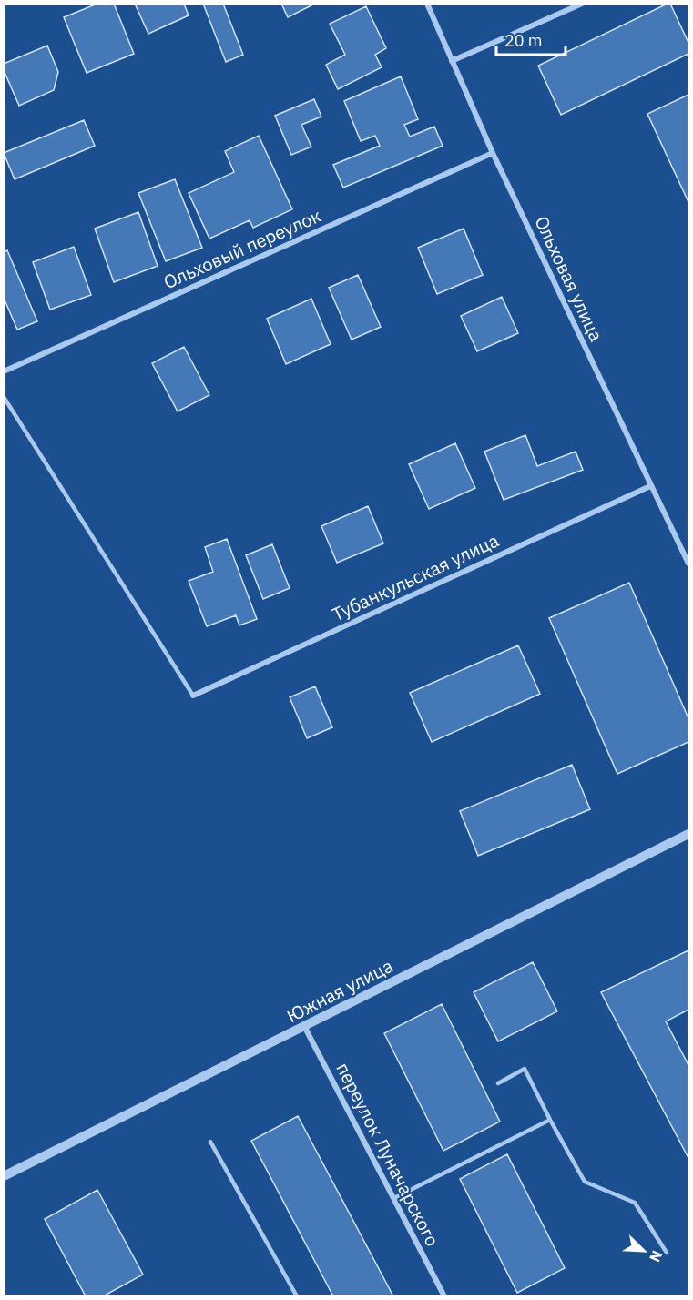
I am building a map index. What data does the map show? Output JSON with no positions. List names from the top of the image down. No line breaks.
{"streets":{"street":["Ольховый переулок","Ольховая улица","Тубанкульская улица","Южная улица","переулок Луначарского"]},"crossings":[["Ольховый переулок","Ольховая улица"],["Ольховая улица","Тубанкульская улица"],["Южная улица","переулок Луначарского"]],"scale_bar":"20 m","north":"bottom right"}
